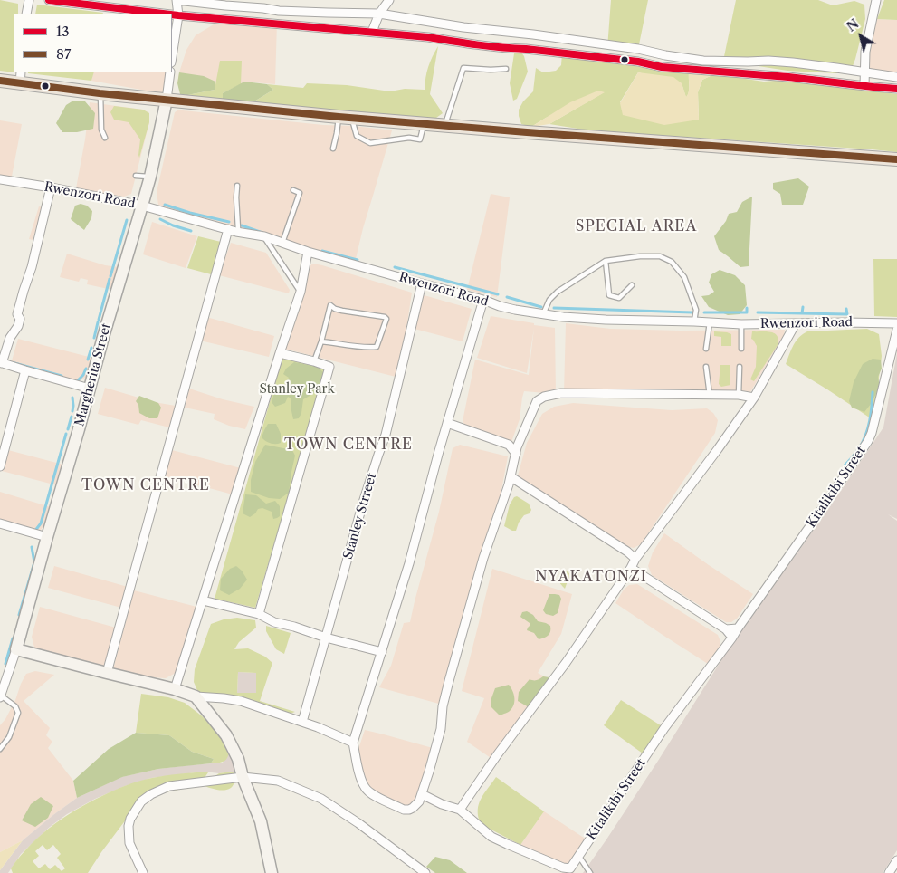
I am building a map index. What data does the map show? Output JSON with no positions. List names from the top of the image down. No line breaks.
{"streets":{"street":["Rwenzori Road","Margherita Street","Kitalikibi Street","Stanley Strreet"]},"crossings":[["Rwenzori Road","Margherita Street"],["Rwenzori Road","Stanley Strreet"]],"districts":["SPECIAL AREA","TOWN CENTRE","TOWN CENTRE","NYAKATONZI"],"parks":["Stanley Park"],"lines":["transit line 13","transit line 87"],"legend":["13","87"],"north":"top left"}
